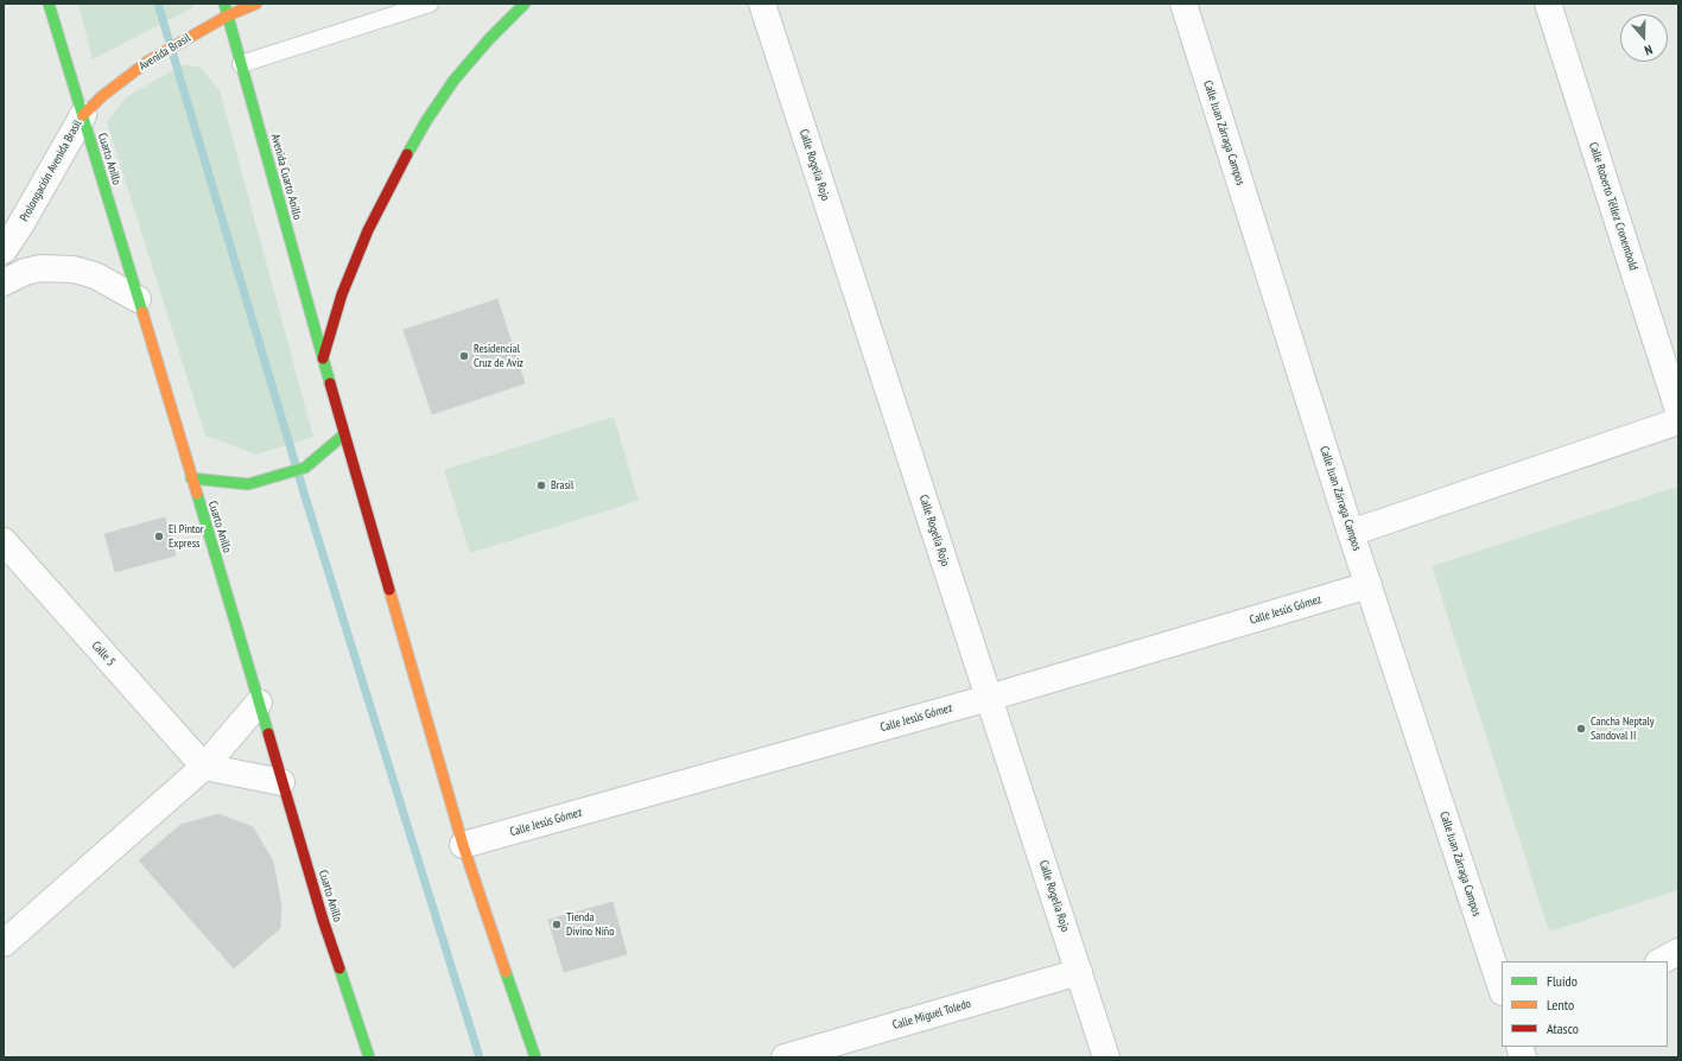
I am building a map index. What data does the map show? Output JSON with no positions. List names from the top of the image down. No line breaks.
{"streets":{"main road":["Avenida Brasil","Cuarto Anillo","Avenida Cuarto Anillo"],"street":["Calle Juan Zárraga Campos","Calle Rogelia Rojo","Prolongación Avenida Brasil","Calle Roberto Téllez Cronembold","Calle Jesús Gómez","Calle 5","Calle Miguel Toledo"]},"crossings":[["Avenida Brasil","Cuarto Anillo"],["Avenida Brasil","Prolongación Avenida Brasil"],["Avenida Brasil","Avenida Cuarto Anillo"],["Calle Juan Zárraga Campos","Calle Jesús Gómez"],["Cuarto Anillo","Prolongación Avenida Brasil"],["Calle Rogelia Rojo","Calle Jesús Gómez"],["Calle Rogelia Rojo","Calle Miguel Toledo"]],"places":["Residencial Cruz de Aviz","Brasil","El Pintor Express","Cancha Neptaly Sandoval II","Tienda Divino Niño"],"legend":["Fluido","Lento","Atasco"],"north":"bottom"}
